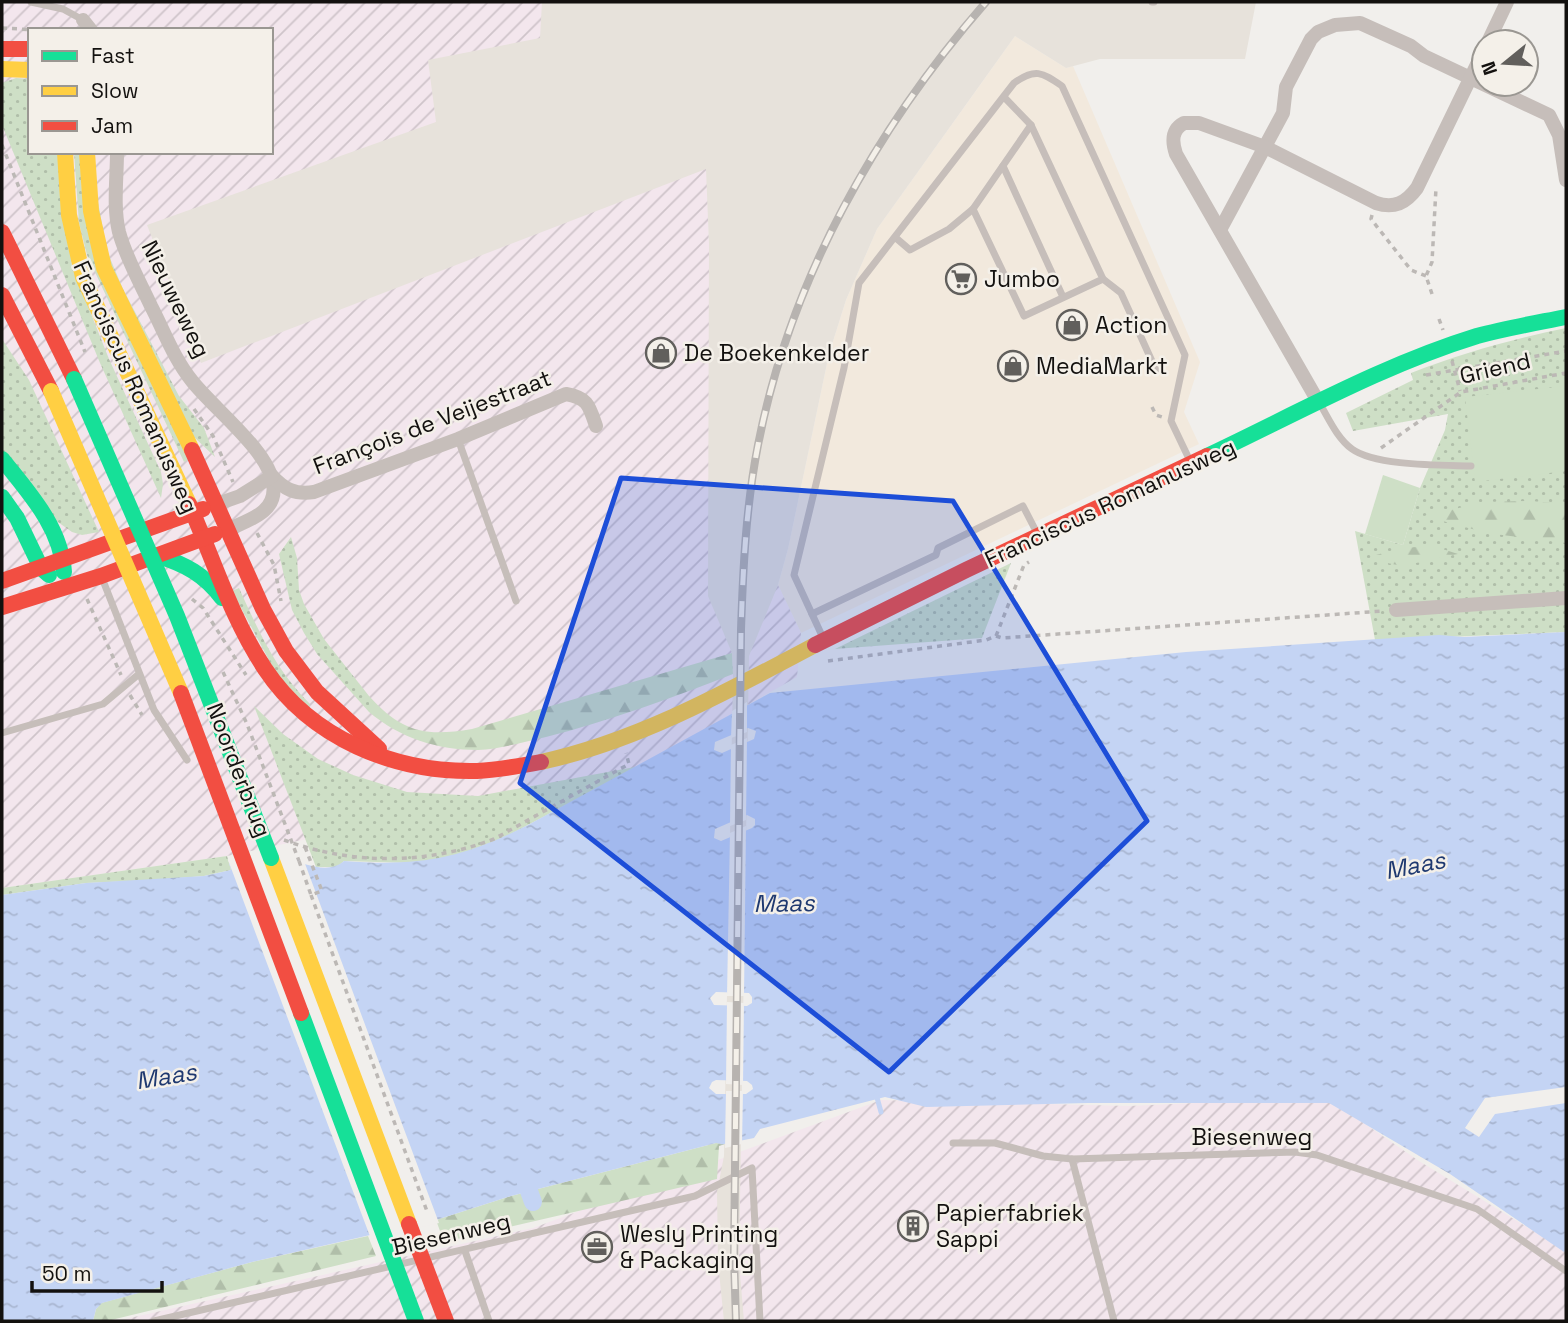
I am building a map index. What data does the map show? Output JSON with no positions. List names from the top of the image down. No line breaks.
{"streets":{"street":["Nieuweweg","Franciscus Romanusweg","François de Veijestraat","Noorderbrug"],"lane":["Biesenweg"],"path":["Griend"]},"crossings":[["Nieuweweg","François de Veijestraat"]],"water":["Maas"],"places":{"supermarket":["Jumbo"],"shop":["Action","De Boekenkelder","MediaMarkt"],"building":["Papierfabriek Sappi"],"office":["Wesly Printing & Packaging"]},"legend":["Fast","Slow","Jam"],"scale_bar":"50 m","north":"left"}
